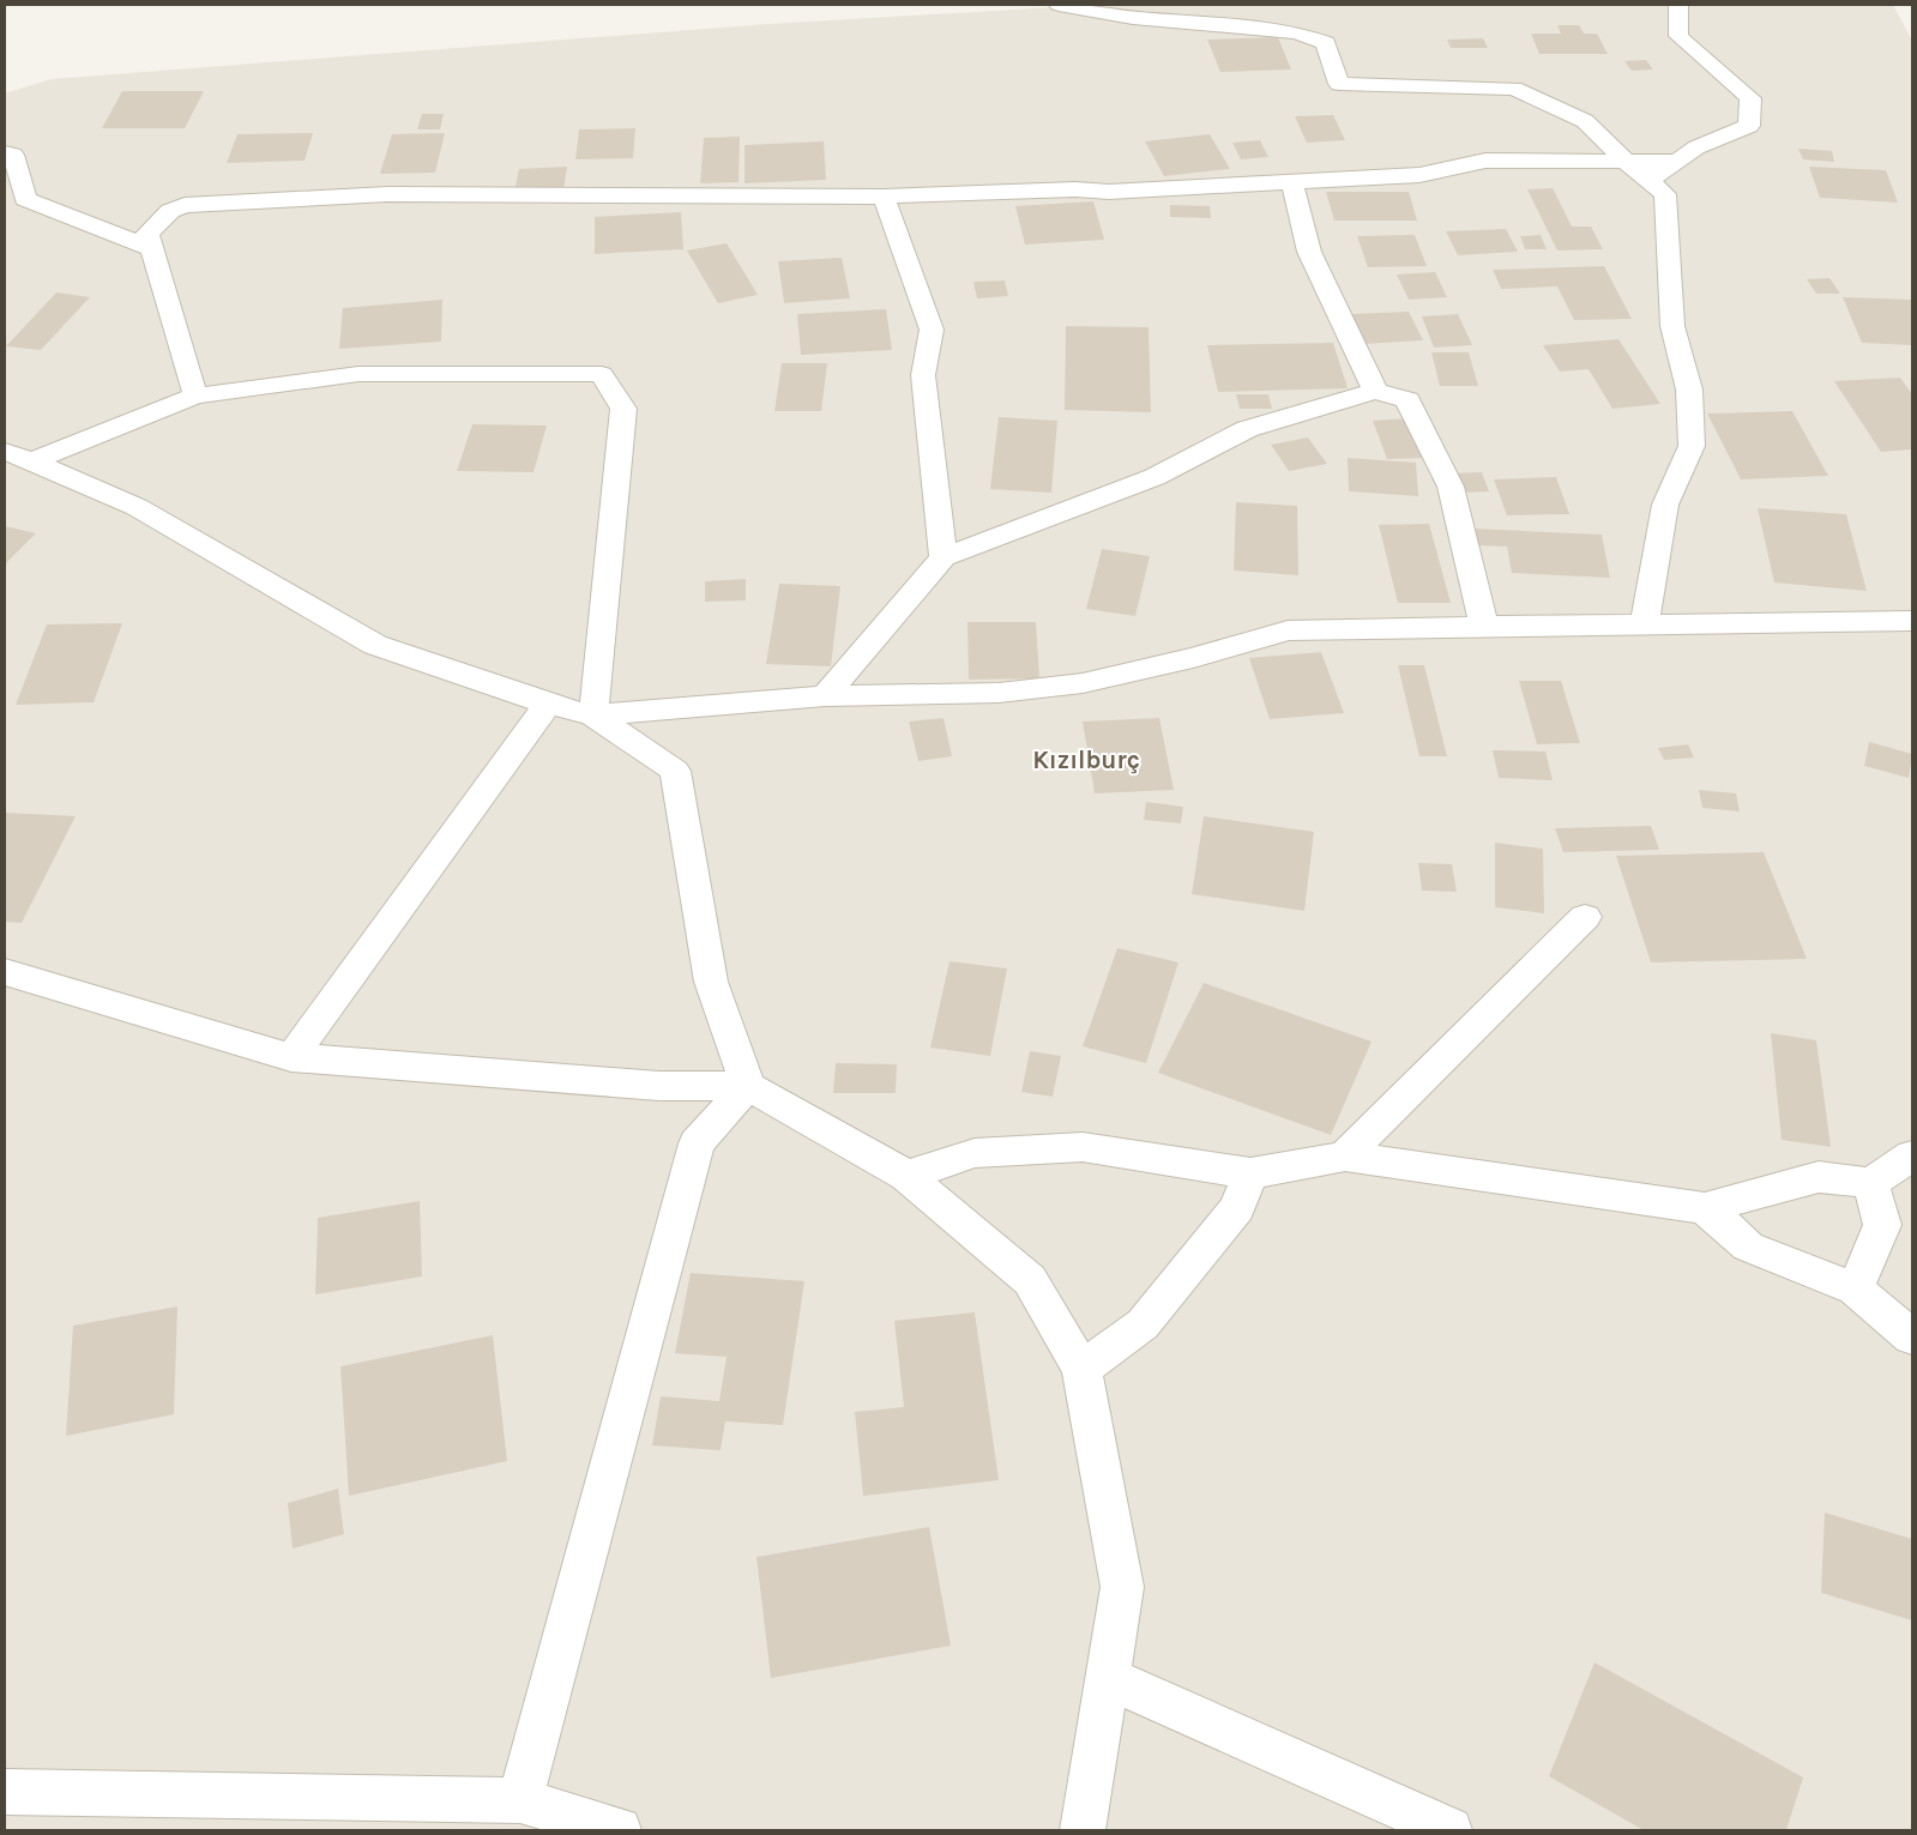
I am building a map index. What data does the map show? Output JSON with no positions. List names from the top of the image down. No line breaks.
{"districts":["Kızılburç"]}
